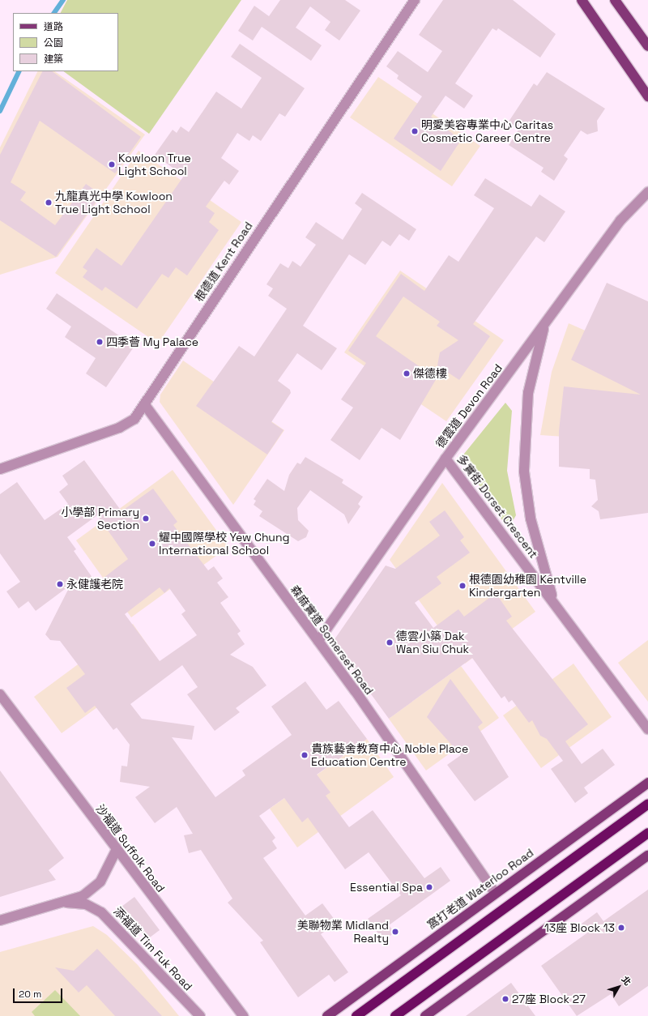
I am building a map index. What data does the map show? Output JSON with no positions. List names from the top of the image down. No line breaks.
{"streets":{"main road":["窩打老道 Waterloo Road"],"street":["根德道 Kent Road","德雲道 Devon Road","多實街 Dorset Crescent","森麻實道 Somerset Road","沙福道 Suffolk Road","添福道 Tim Fuk Road"]},"crossings":[["根德道 Kent Road","森麻實道 Somerset Road"],["德雲道 Devon Road","多實街 Dorset Crescent"],["德雲道 Devon Road","森麻實道 Somerset Road"],["森麻實道 Somerset Road","窩打老道 Waterloo Road"],["沙福道 Suffolk Road","添福道 Tim Fuk Road"]],"places":["明愛美容專業中心 Caritas Cosmetic Career Centre","Kowloon True Light School","九龍真光中學 Kowloon True Light School","四季薈 My Palace","傑德樓","小學部 Primary Section","耀中國際學校 Yew Chung International School","永健護老院","根德園幼稚園 Kentville Kindergarten","德雲小築 Dak Wan Siu Chuk","貴族藝舍教育中心 Noble Place Education Centre","Essential Spa","13座 Block 13","美聯物業 Midland Realty","27座 Block 27"],"legend":["道路","公園","建築"],"scale_bar":"20 m","north":"top right"}
